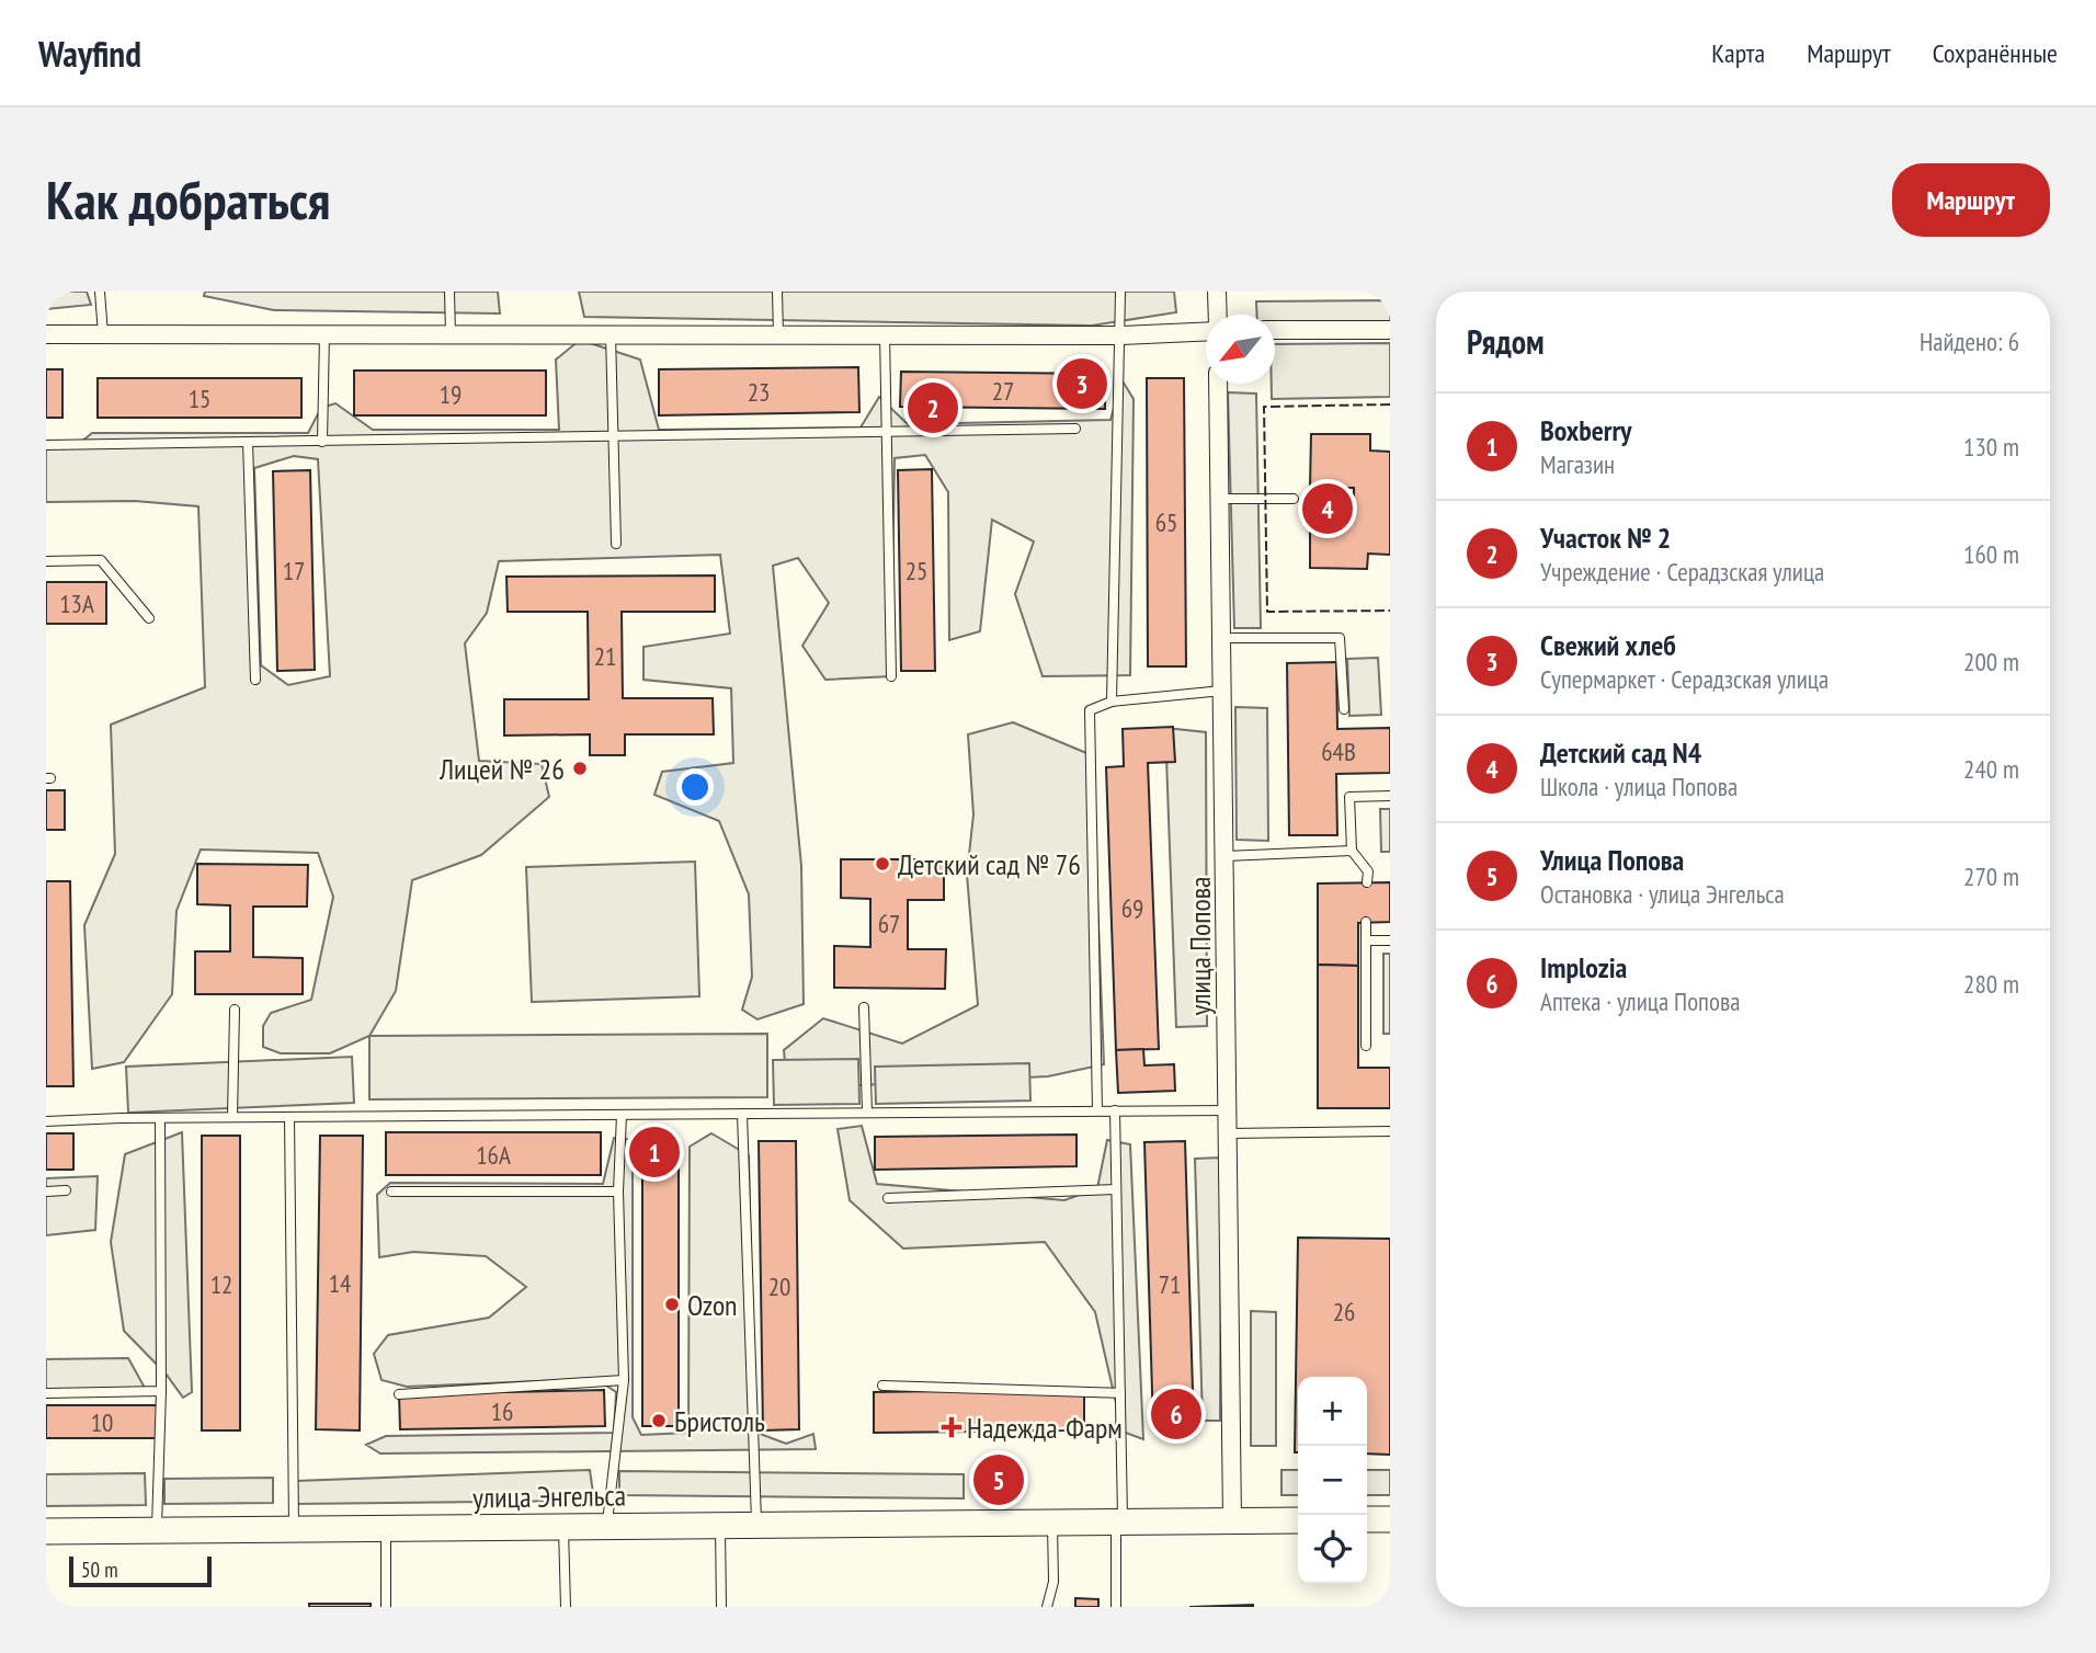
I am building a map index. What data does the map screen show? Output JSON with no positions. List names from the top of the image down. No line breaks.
{"streets":{"main road":["улица Энгельса"],"street":["улица Попова"]},"crossings":[["улица Попова","улица Энгельса"]],"places":{"other":["Лицей № 26","Детский сад № 76","Ozon","Бристоль"],"health":["Надежда-Фарм"]},"house_numbers":["27","23","19","15","65","17","25","13А","21","64В","69","67","16А","14","12","71","20","26","16","10"],"scale_bar":"50 m","north":"bottom left","page":{"header":"Wayfind","nav":["Карта","Маршрут","Сохранённые"],"buttons":"Маршрут","title":"Как добраться","heading":["Рядом","Найдено: 6"],"pins":["3","2","4","1","6","5"],"list":[{"mark":"1","name":"Boxberry","note":"Магазин","value":"130 m"},{"mark":"2","name":"Участок № 2","note":"Учреждение · Серадзская улица","value":"160 m"},{"mark":"3","name":"Свежий хлеб","note":"Супермаркет · Серадзская улица","value":"200 m"},{"mark":"4","name":"Детский сад N4","note":"Школа · улица Попова","value":"240 m"},{"mark":"5","name":"Улица Попова","note":"Остановка · улица Энгельса","value":"270 m"},{"mark":"6","name":"Implozia","note":"Аптека · улица Попова","value":"280 m"}],"map_buttons":["+","−"],"scale":"50 m"}}
